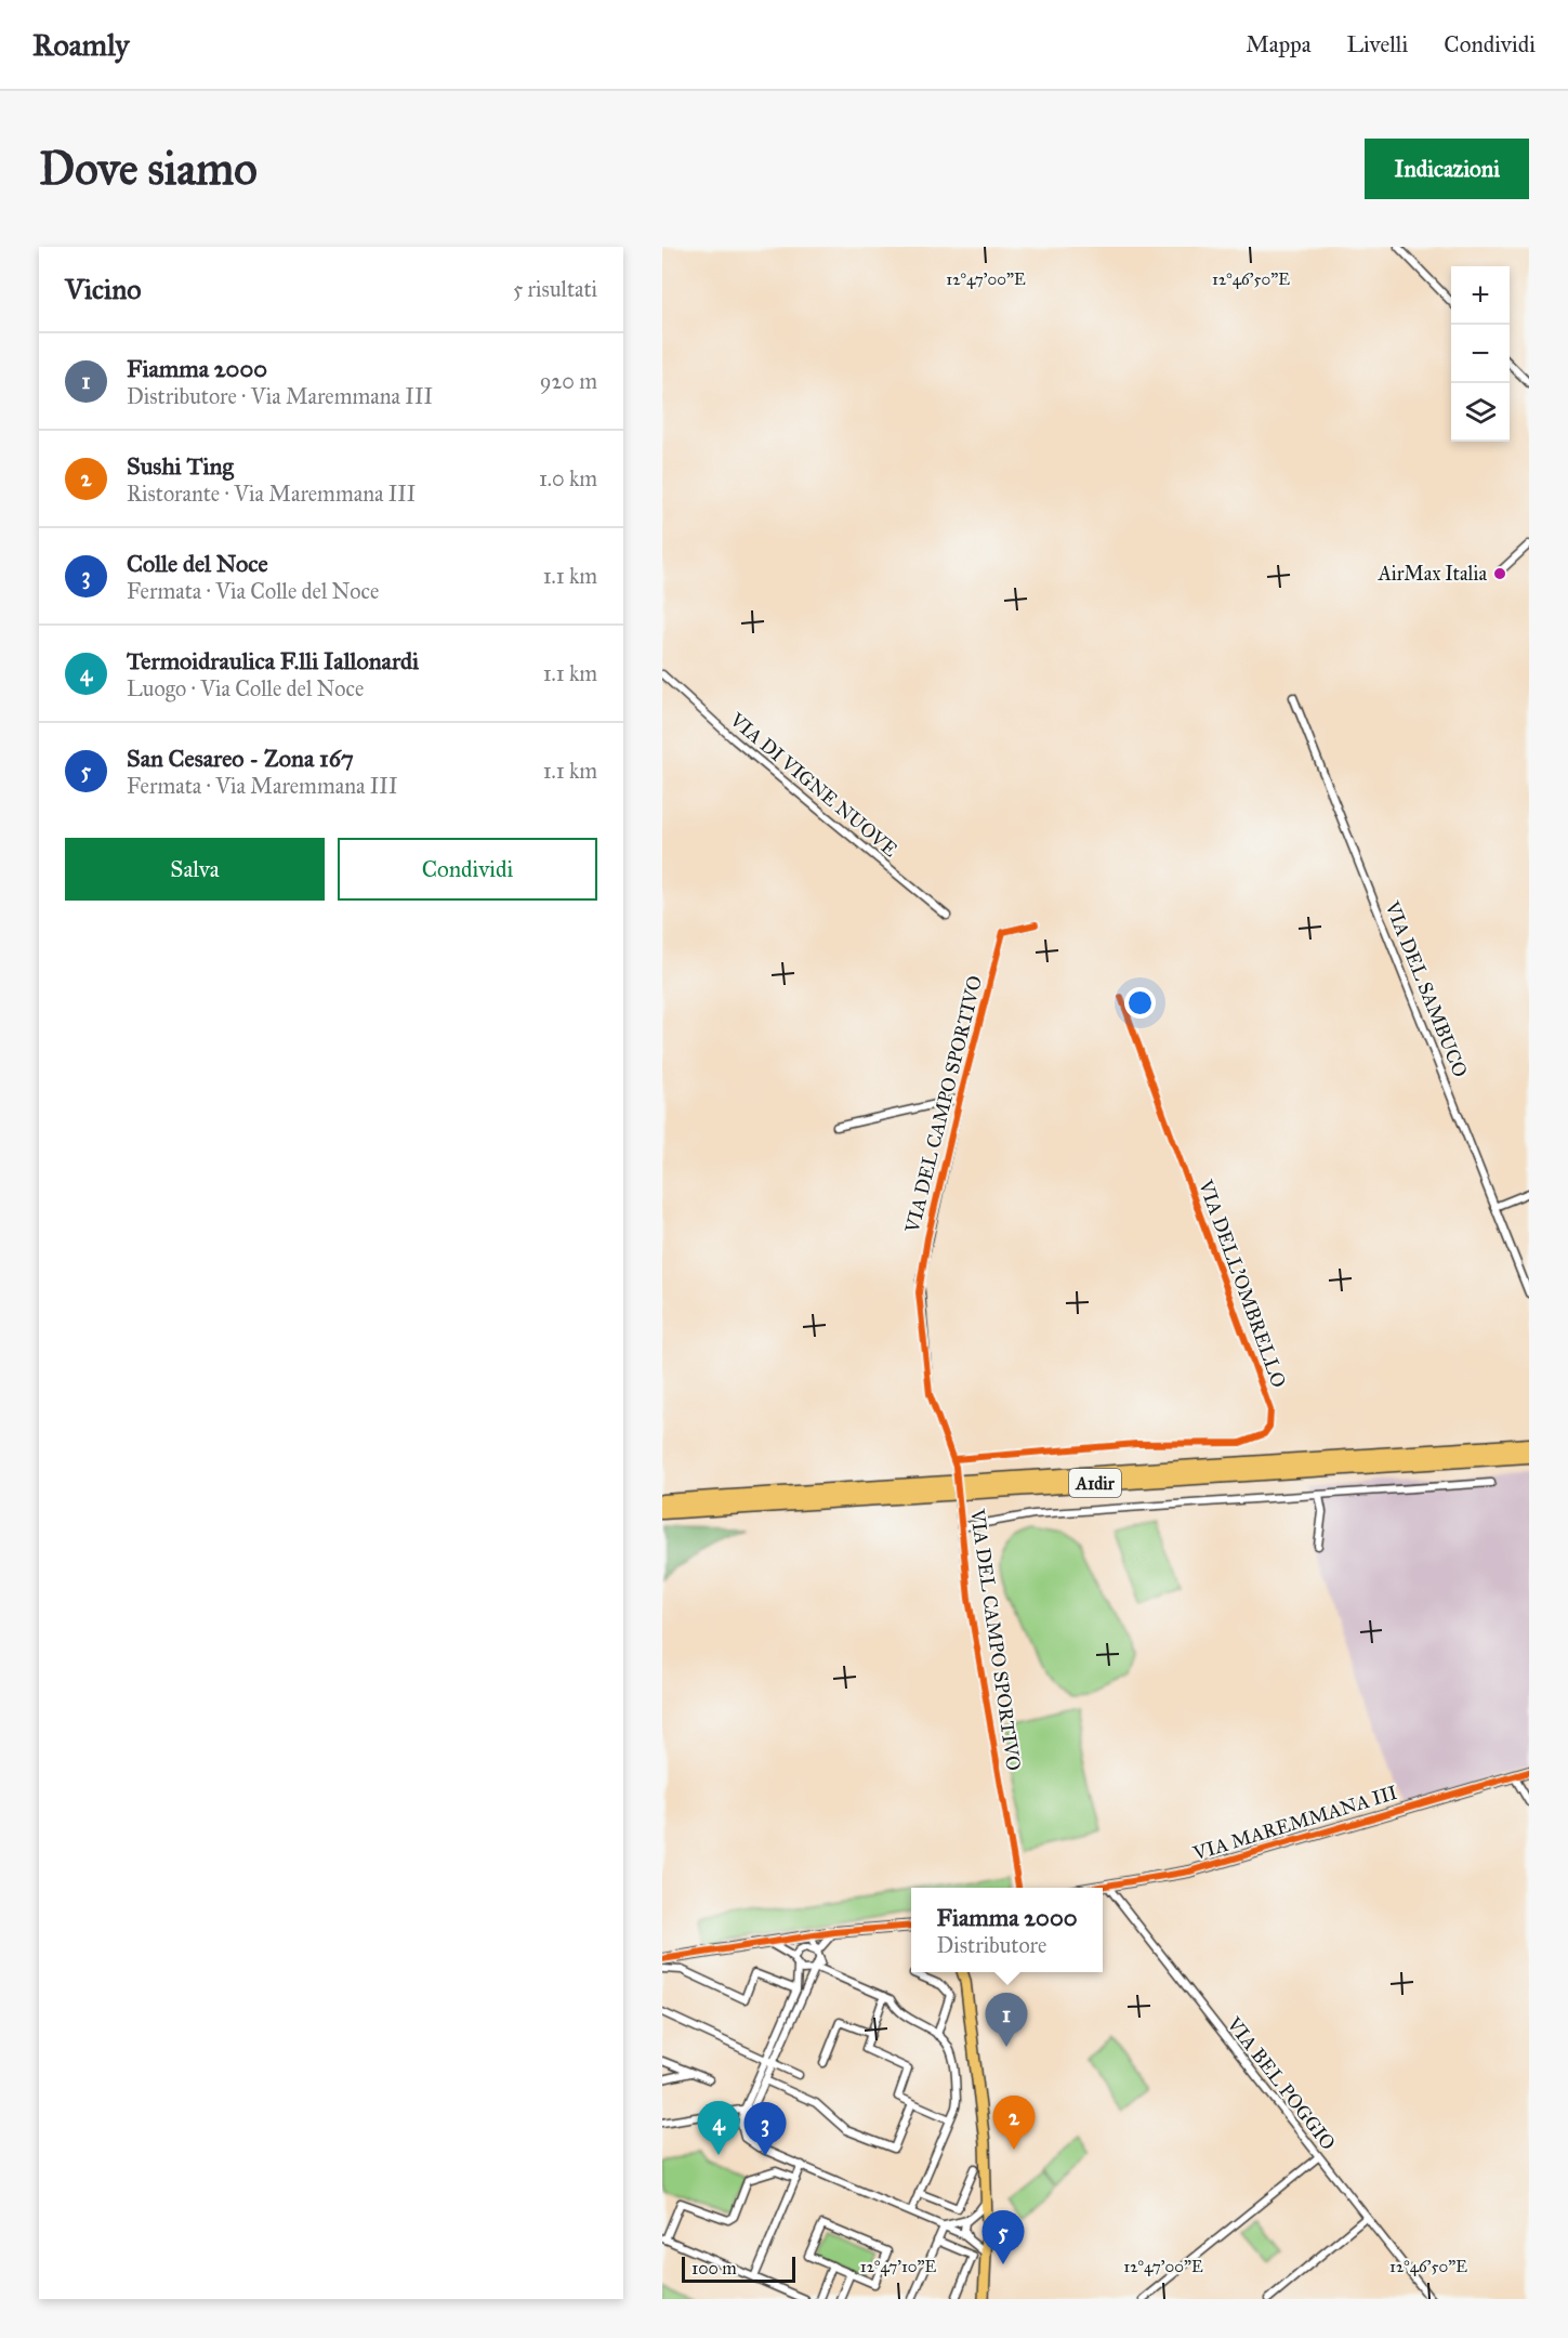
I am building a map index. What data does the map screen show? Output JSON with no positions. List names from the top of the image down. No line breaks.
{"streets":{"highway":["A1dir"],"main road":["VIA MAREMMANA III"],"street":["VIA DI VIGNE NUOVE","VIA DEL SAMBUCO","VIA DEL CAMPO SPORTIVO","VIA DELL'OMBRELLO","VIA BEL POGGIO"]},"crossings":[["VIA DEL CAMPO SPORTIVO","VIA DELL'OMBRELLO"],["VIA MAREMMANA III","VIA BEL POGGIO"]],"places":["AirMax Italia"],"scale_bar":"100 m","page":{"header":"Roamly","nav":["Mappa","Livelli","Condividi"],"buttons":["Indicazioni",["Salva","Condividi"]],"title":"Dove siamo","heading":["Vicino","5 risultati"],"map_buttons":["+","−"],"list":[{"mark":"1","name":"Fiamma 2000","note":"Distributore · Via Maremmana III","value":"920 m"},{"mark":"2","name":"Sushi Ting","note":"Ristorante · Via Maremmana III","value":"1.0 km"},{"mark":"3","name":"Colle del Noce","note":"Fermata · Via Colle del Noce","value":"1.1 km"},{"mark":"4","name":"Termoidraulica F.lli Iallonardi","note":"Luogo · Via Colle del Noce","value":"1.1 km"},{"mark":"5","name":"San Cesareo - Zona 167","note":"Fermata · Via Maremmana III","value":"1.1 km"}],"popup":["Fiamma 2000","Distributore"],"pins":["1","2","4","3","5"],"scale":"100 m"},"coordinates":["12°47'00\"E","12°46'50\"E","12°47'10\"E"]}
